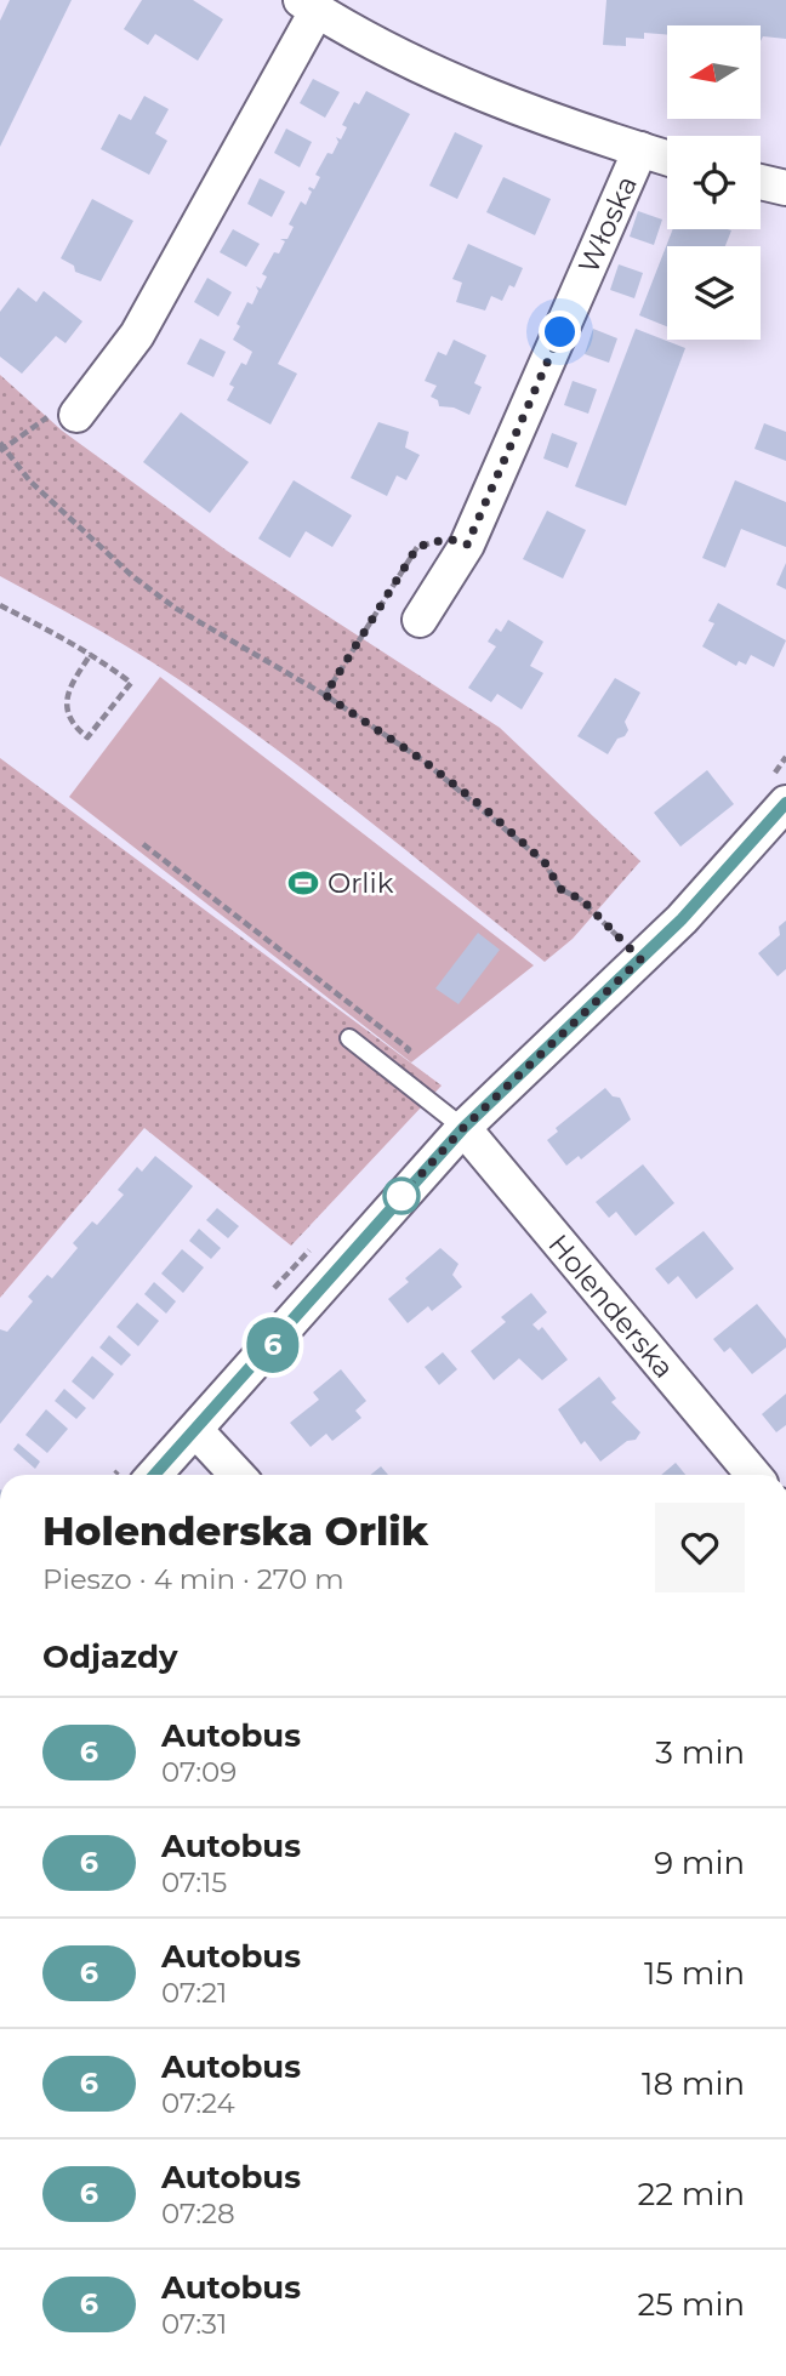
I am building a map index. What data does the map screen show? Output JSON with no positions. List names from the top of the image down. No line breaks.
{"streets":{"street":["Włoska","Holenderska"]},"places":{"sports":["Orlik"]},"lines":["bus line 6"],"north":"left","page":{"on_map":"6","heading":[["Holenderska Orlik","Pieszo · 4 min · 270 m"],"Odjazdy"],"list":[{"mark":"6","name":"Autobus","note":"07:09","value":"3 min"},{"mark":"6","name":"Autobus","note":"07:15","value":"9 min"},{"mark":"6","name":"Autobus","note":"07:21","value":"15 min"},{"mark":"6","name":"Autobus","note":"07:24","value":"18 min"},{"mark":"6","name":"Autobus","note":"07:28","value":"22 min"},{"mark":"6","name":"Autobus","note":"07:31","value":"25 min"}]}}
